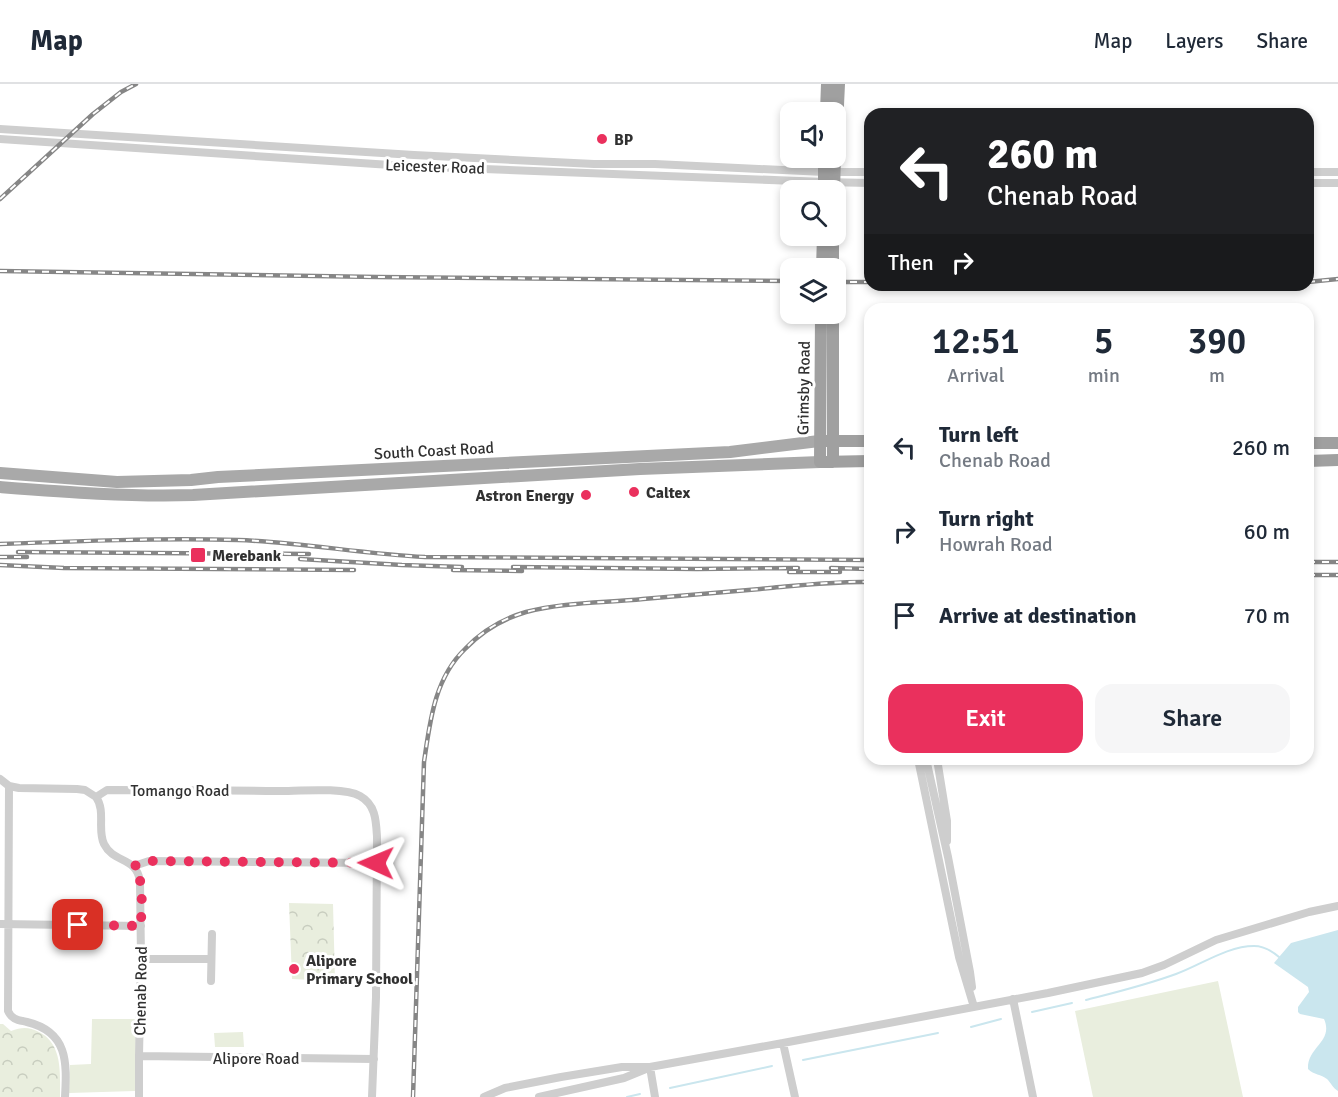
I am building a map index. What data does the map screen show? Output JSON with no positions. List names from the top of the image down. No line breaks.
{"streets":{"highway":["Grimsby Road","South Coast Road"],"street":["Leicester Road","Tomango Road","Chenab Road","Alipore Road"]},"crossings":[["Grimsby Road","South Coast Road"],["Chenab Road","Alipore Road"]],"places":{"other":["BP","Caltex","Astron Energy","Alipore Primary School"],"transit":["Merebank"]},"page":{"header":"Map","nav":["Map","Layers","Share"],"turn":["260 m","Chenab Road"],"then":"Then","eta":["12:51","Arrival","5","min","390","m"],"list":[{"name":"Turn left","note":"Chenab Road","value":"260 m"},{"name":"Turn right","note":"Howrah Road","value":"60 m"},{"name":"Arrive at destination","value":"70 m"}],"buttons":["Exit","Share"]}}
